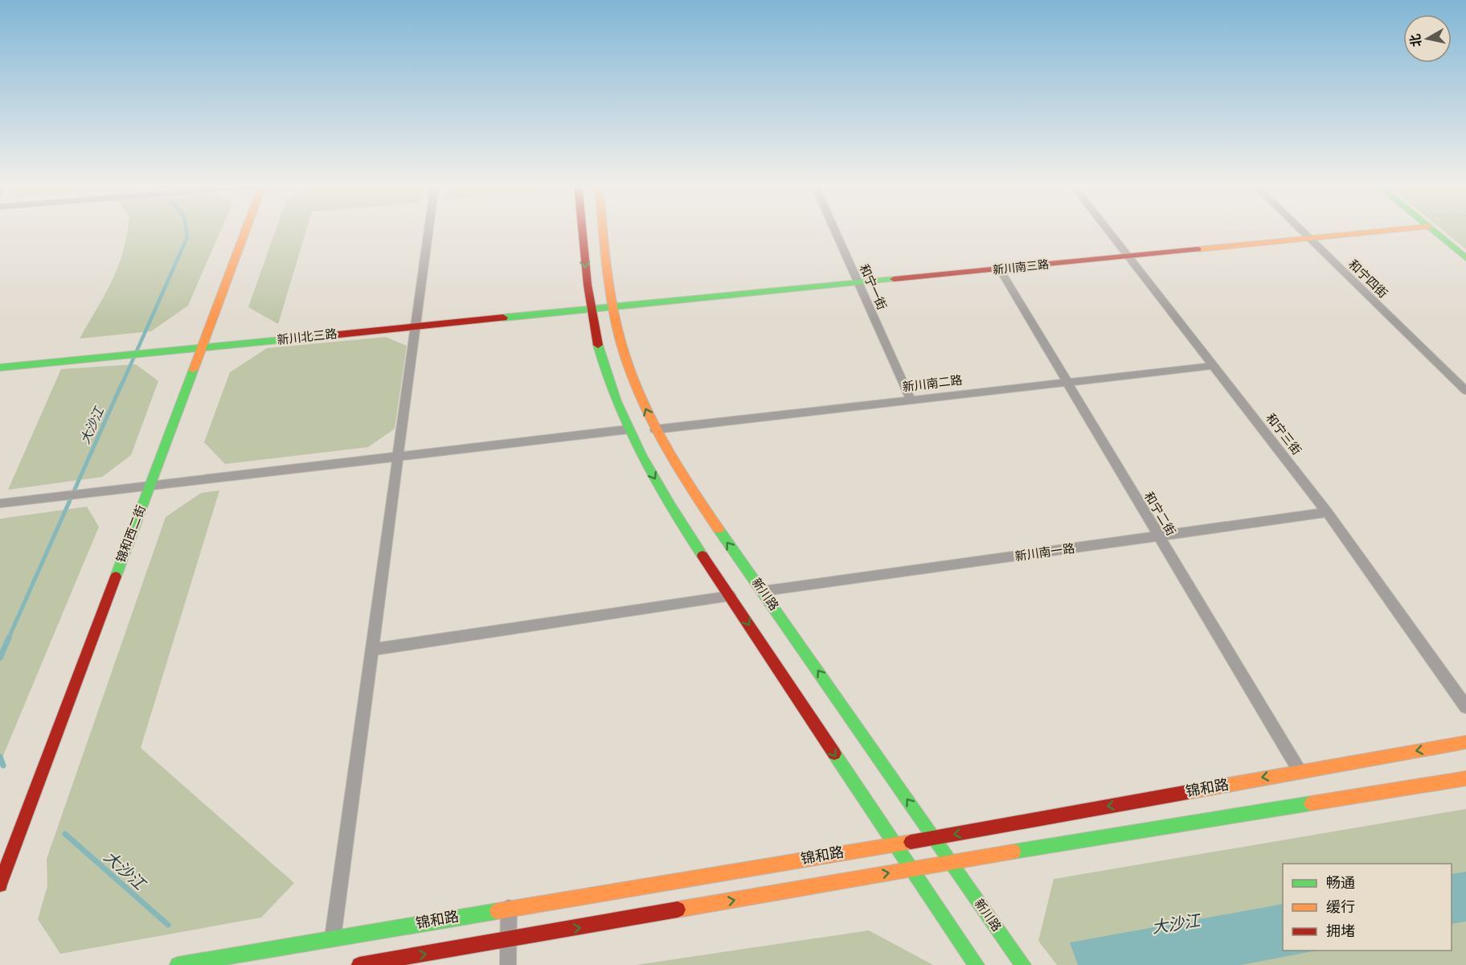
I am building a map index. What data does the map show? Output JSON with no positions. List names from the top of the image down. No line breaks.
{"streets":{"street":["新川南三路","和宁四街","和宁一街","新川北三路","新川南二路","和宁三街","和宁二街","锦和西二街","新川南一路","新川路","锦和路"]},"crossings":[["新川南三路","和宁四街"],["新川南三路","和宁一街"],["新川南三路","新川北三路"],["新川南三路","和宁三街"],["新川南三路","和宁二街"],["新川南三路","新川路"],["和宁一街","新川南二路"],["新川北三路","锦和西二街"],["新川北三路","新川路"],["新川南二路","和宁三街"],["新川南二路","和宁二街"],["新川南二路","新川路"],["和宁三街","新川南一路"],["和宁二街","新川南一路"],["和宁二街","锦和路"],["新川南一路","新川路"],["新川路","锦和路"]],"water":["大沙江"],"legend":["畅通","缓行","拥堵"],"north":"left"}
